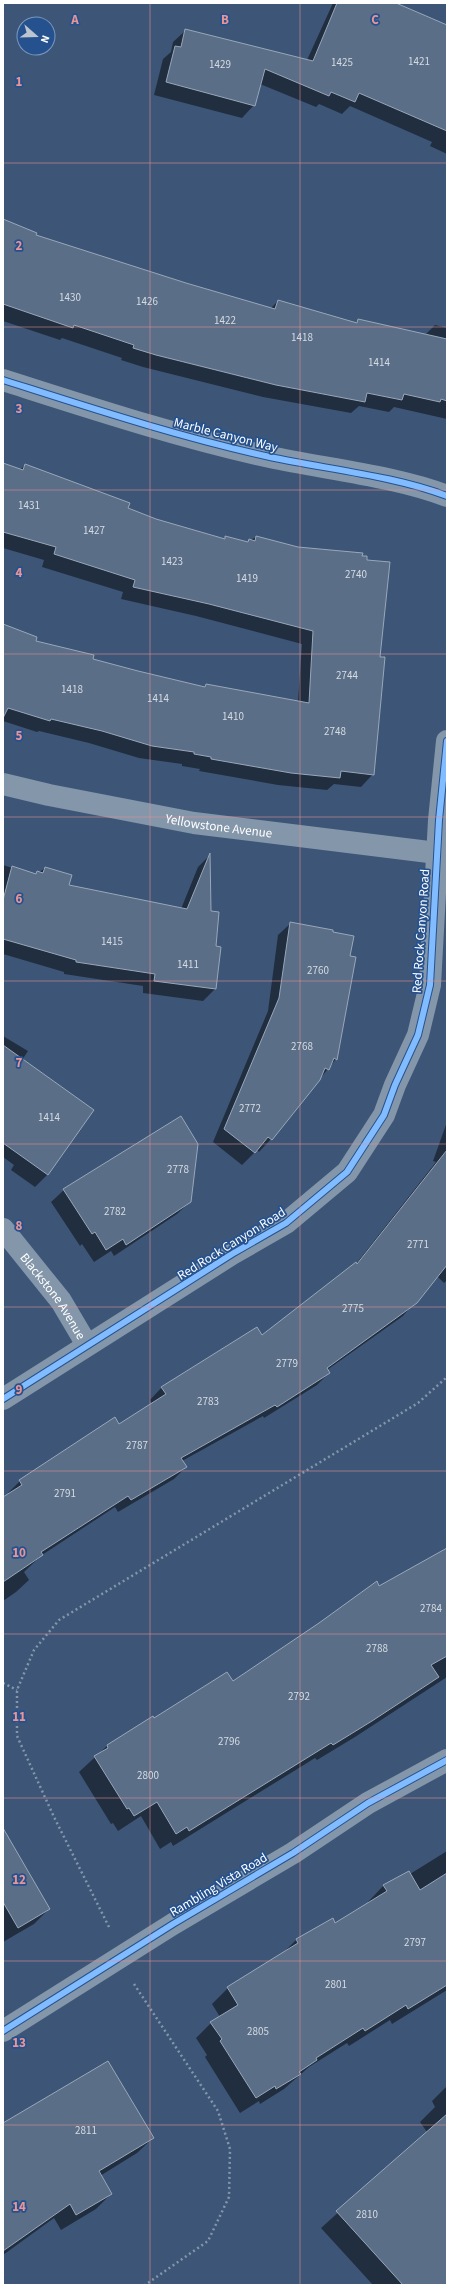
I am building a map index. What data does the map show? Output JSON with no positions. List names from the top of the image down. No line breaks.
{"streets":{"street":["Marble Canyon Way","Yellowstone Avenue","Red Rock Canyon Road","Blackstone Avenue","Rambling Vista Road"]},"crossings":[["Yellowstone Avenue","Red Rock Canyon Road"],["Red Rock Canyon Road","Blackstone Avenue"]],"house_numbers":["1421","1425","1429","1430","1426","1422","1418","1414","1431","1427","1423","2740","1419","2744","1418","1414","1410","2748","1415","1411","2760","2768","2772","1414","2778","2782","2771","2775","2779","2783","2787","2791","2784","2788","2792","2796","2800","2797","2801","2805","2811","2810"],"north":"right","grid":{"columns":["A","B","C"],"rows":["1","2","3","4","5","6","7","8","9","10","11","12","13","14"]}}
